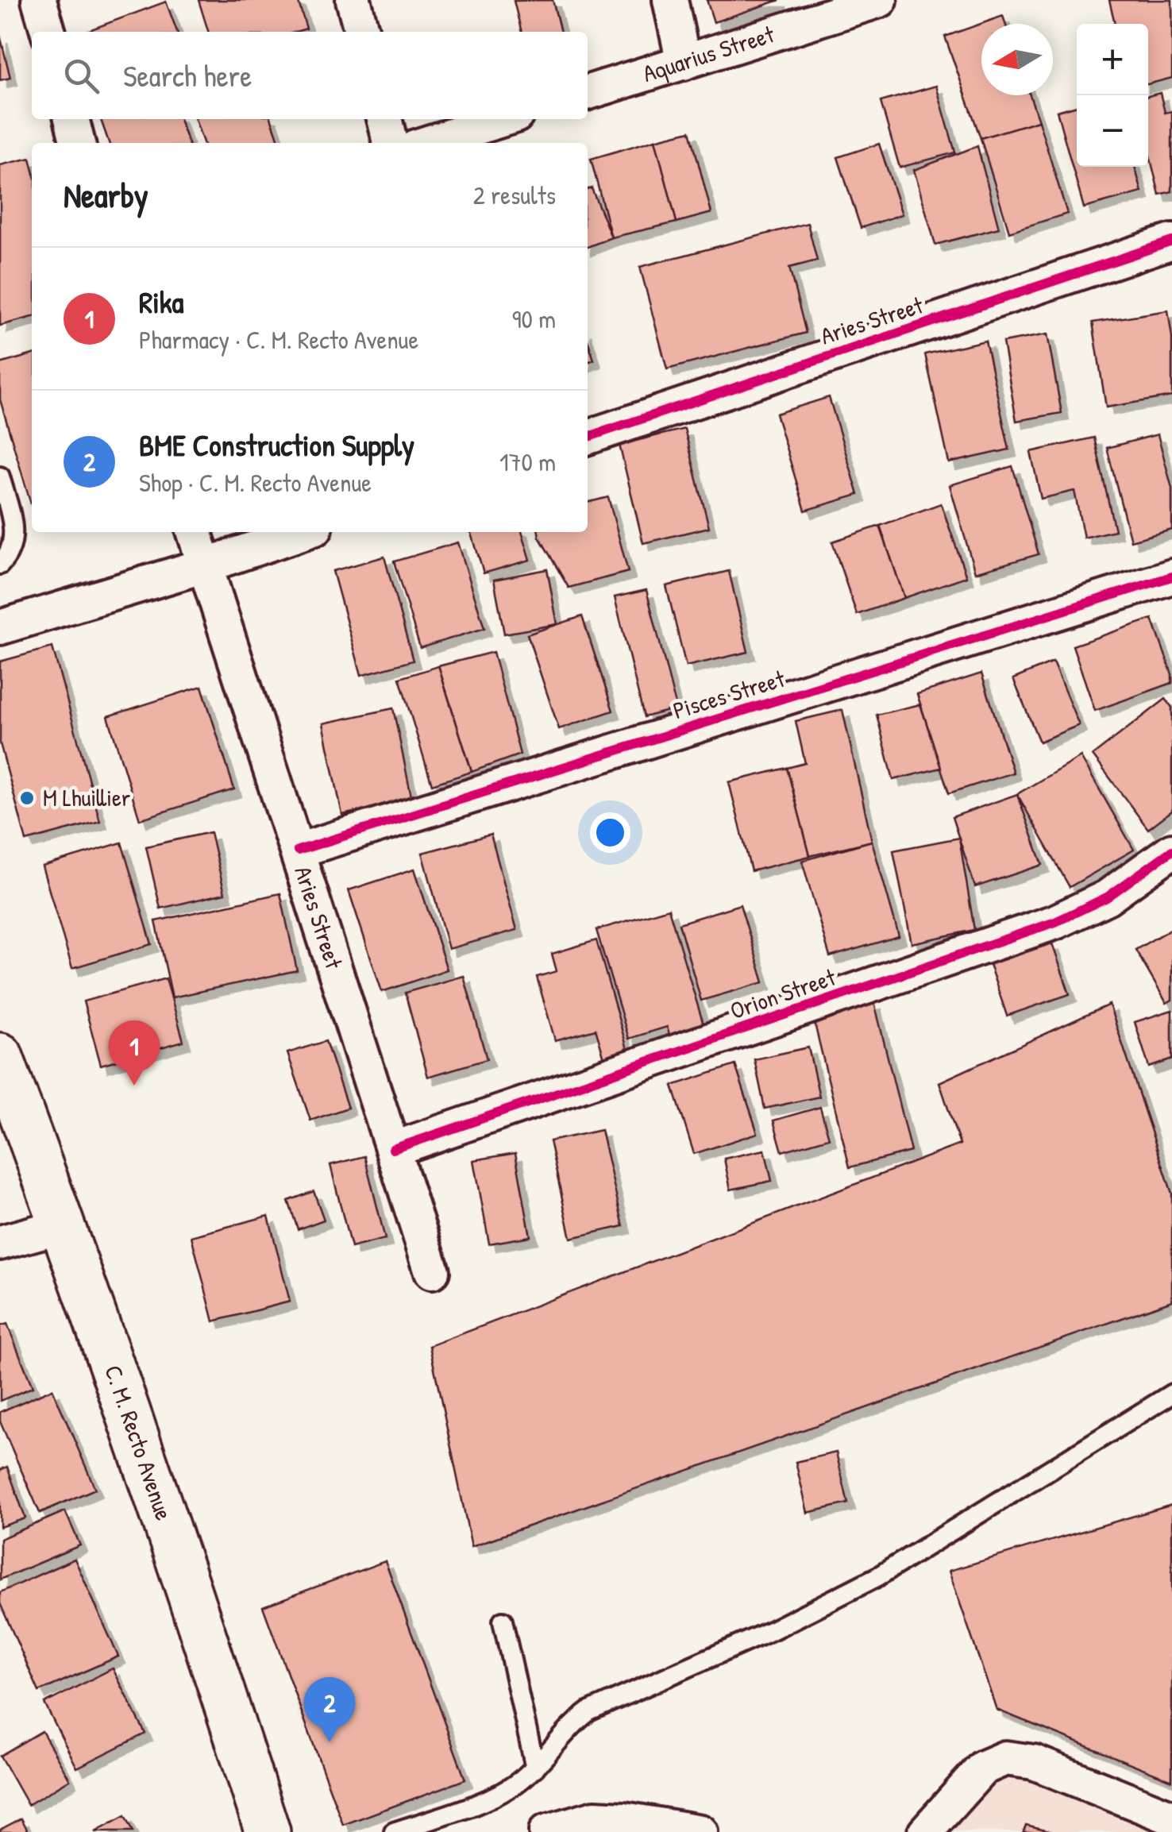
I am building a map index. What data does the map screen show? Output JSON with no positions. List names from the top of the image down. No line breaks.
{"streets":{"highway":["C. M. Recto Avenue"],"street":["Aquarius Street","Aries Street","Pisces Street","Orion Street"]},"crossings":[["Aries Street","Pisces Street"],["Aries Street","Orion Street"]],"places":["M Lhuillier"],"north":"left","page":{"map_buttons":["+","−"],"search":"Search here","heading":["Nearby","2 results"],"list":[{"mark":"1","name":"Rika","note":"Pharmacy · C. M. Recto Avenue","value":"90 m"},{"mark":"2","name":"BME Construction Supply","note":"Shop · C. M. Recto Avenue","value":"170 m"}],"pins":["1","2"]}}
